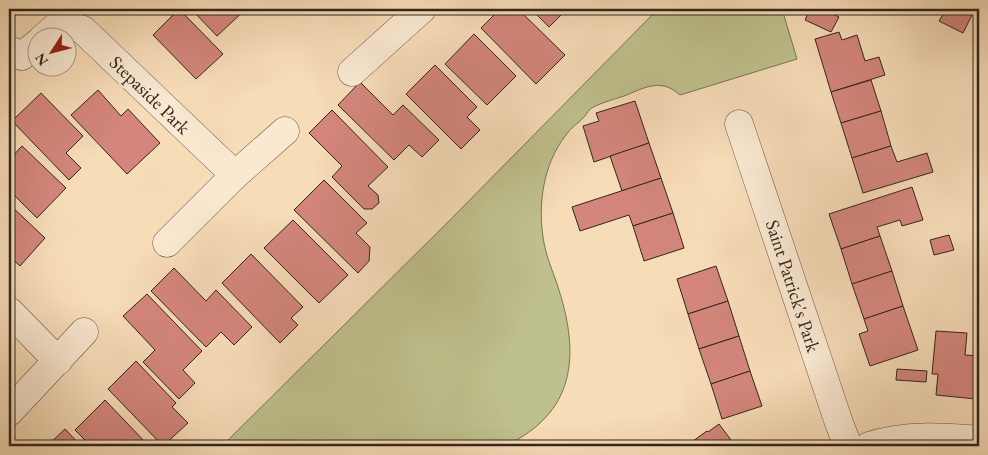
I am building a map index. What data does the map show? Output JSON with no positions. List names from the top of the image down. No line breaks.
{"streets":{"street":["Stepaside Park","Saint Patrick's Park"]},"north":"bottom left"}
